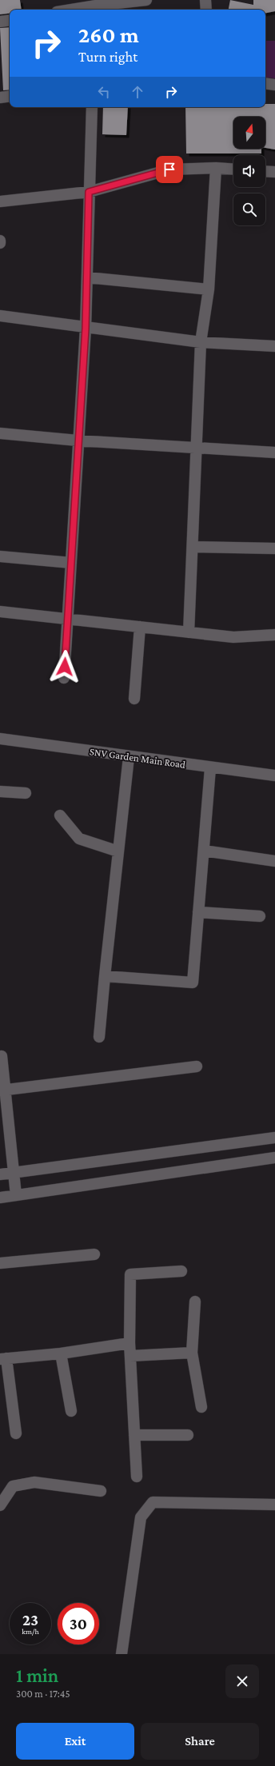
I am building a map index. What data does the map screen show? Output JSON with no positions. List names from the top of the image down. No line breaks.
{"streets":{"street":["SNV Garden Main Road"]},"north":"top","page":{"turn":["260 m","Turn right"],"speed":"23 km/h","limit":"30","heading":["1 min","300 m · 17:45"],"buttons":["Exit","Share"]}}
